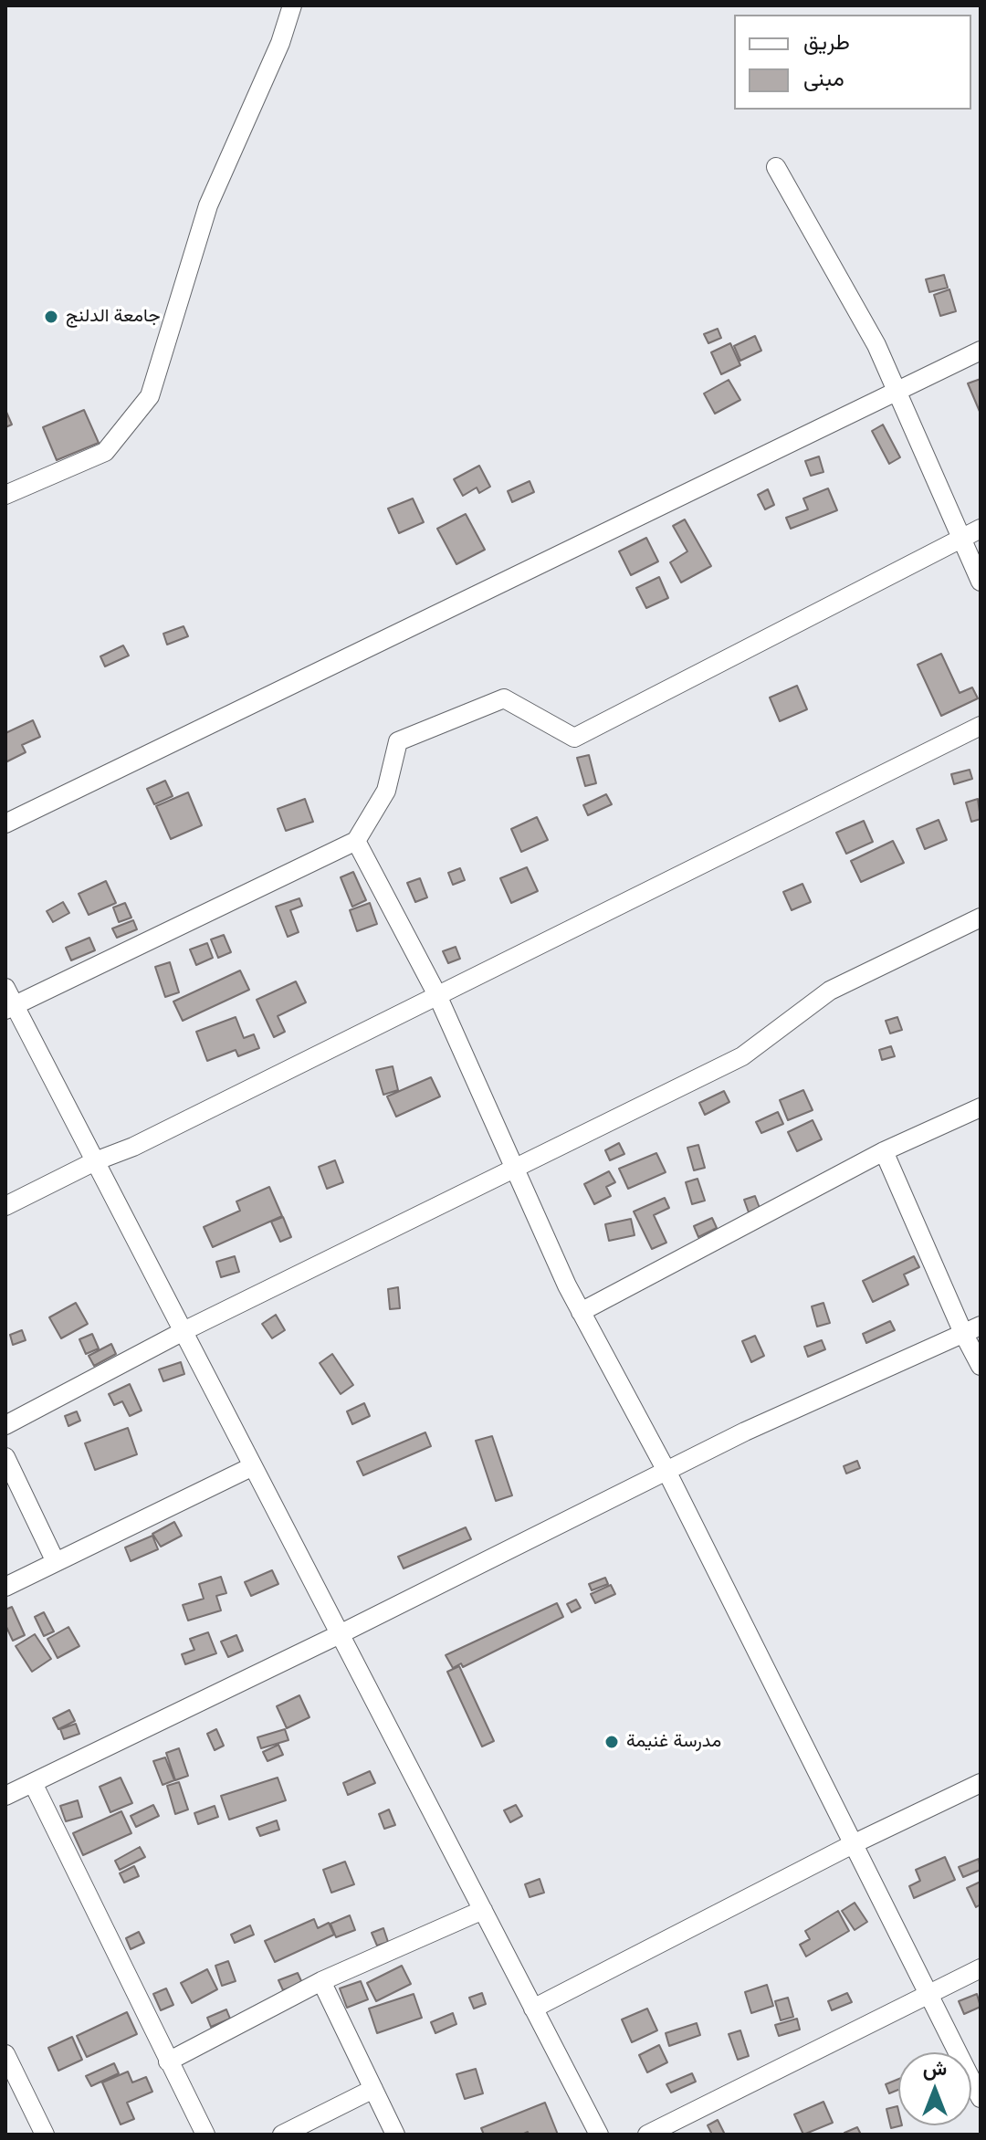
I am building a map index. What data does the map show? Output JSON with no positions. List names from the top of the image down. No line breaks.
{"places":["جامعة الدلنج","مدرسة غنيمة"],"legend":["طريق","مبنى"],"north":"top"}
